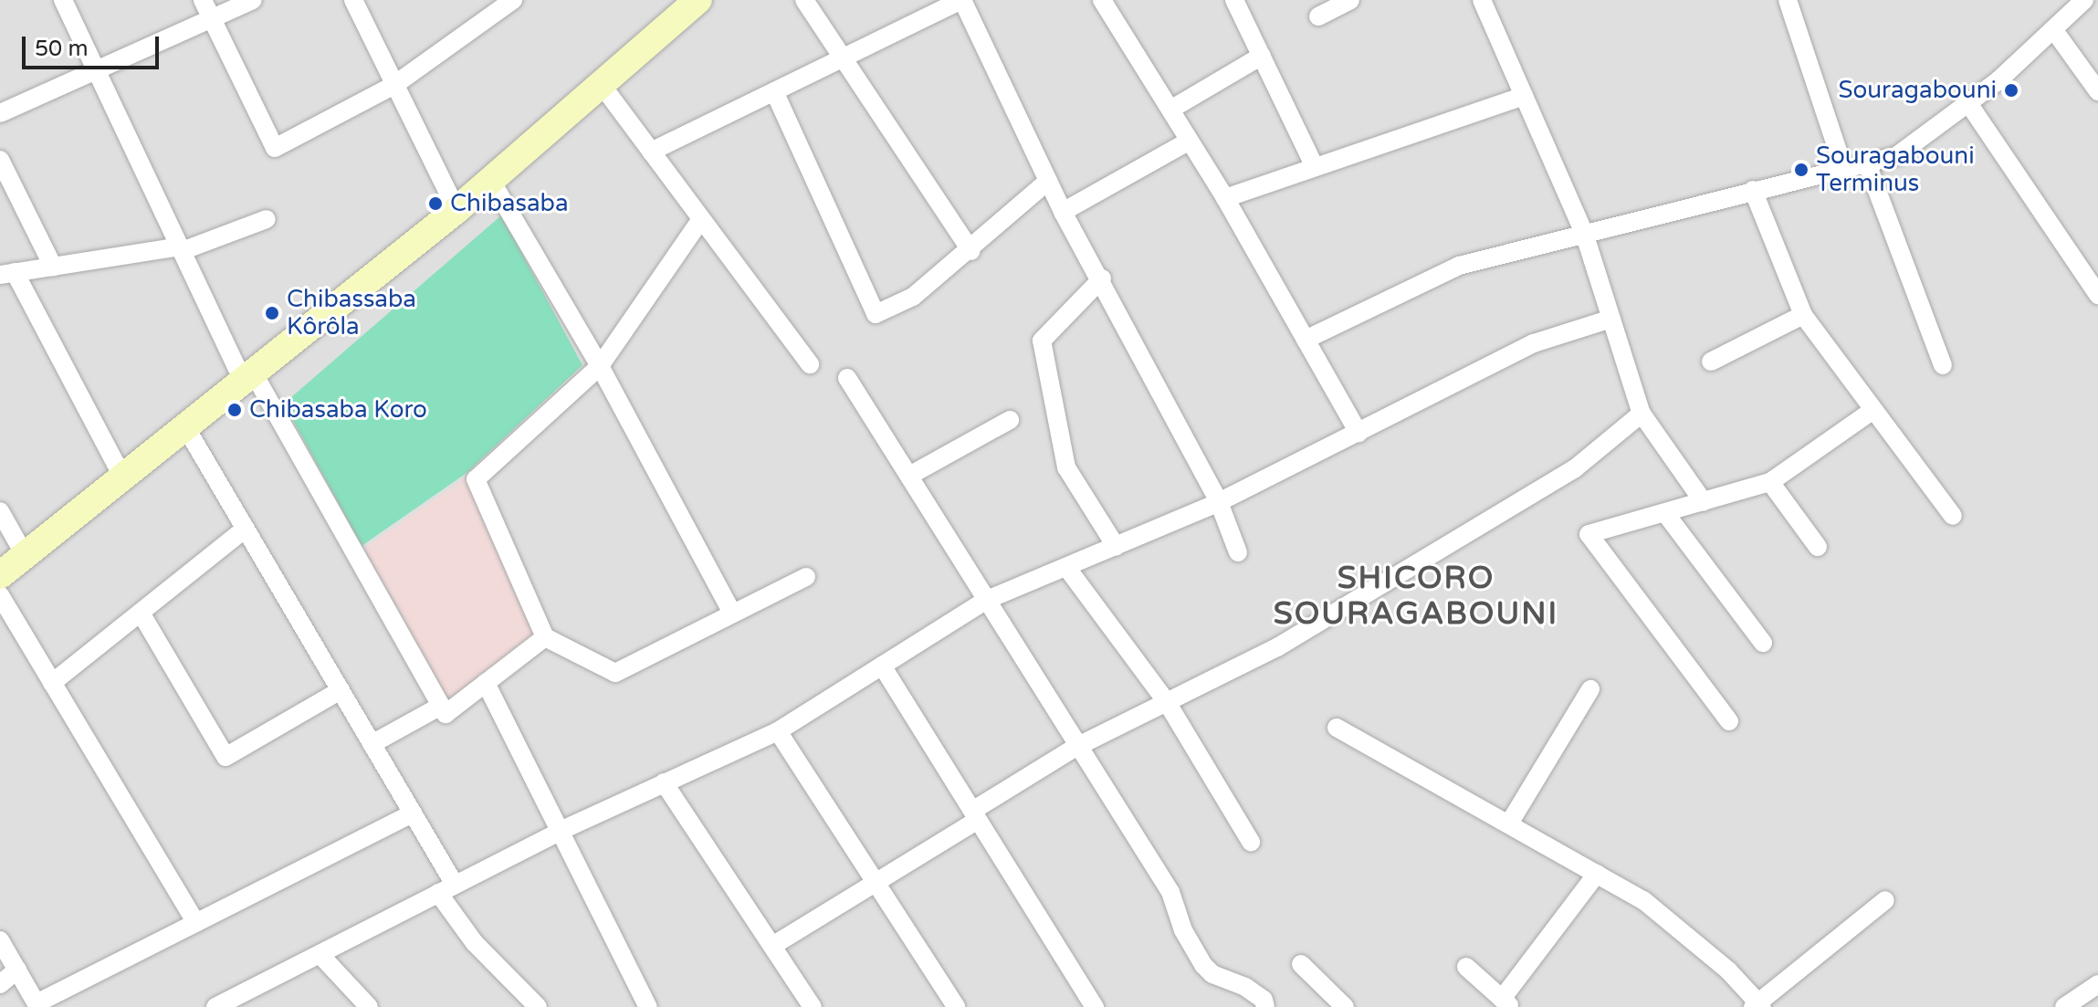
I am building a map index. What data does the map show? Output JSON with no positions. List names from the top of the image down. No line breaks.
{"districts":["SHICORO SOURAGABOUNI"],"places":["Souragabouni","Souragabouni Terminus","Chibasaba","Chibassaba Kôrôla","Chibasaba Koro"],"scale_bar":"50 m"}
